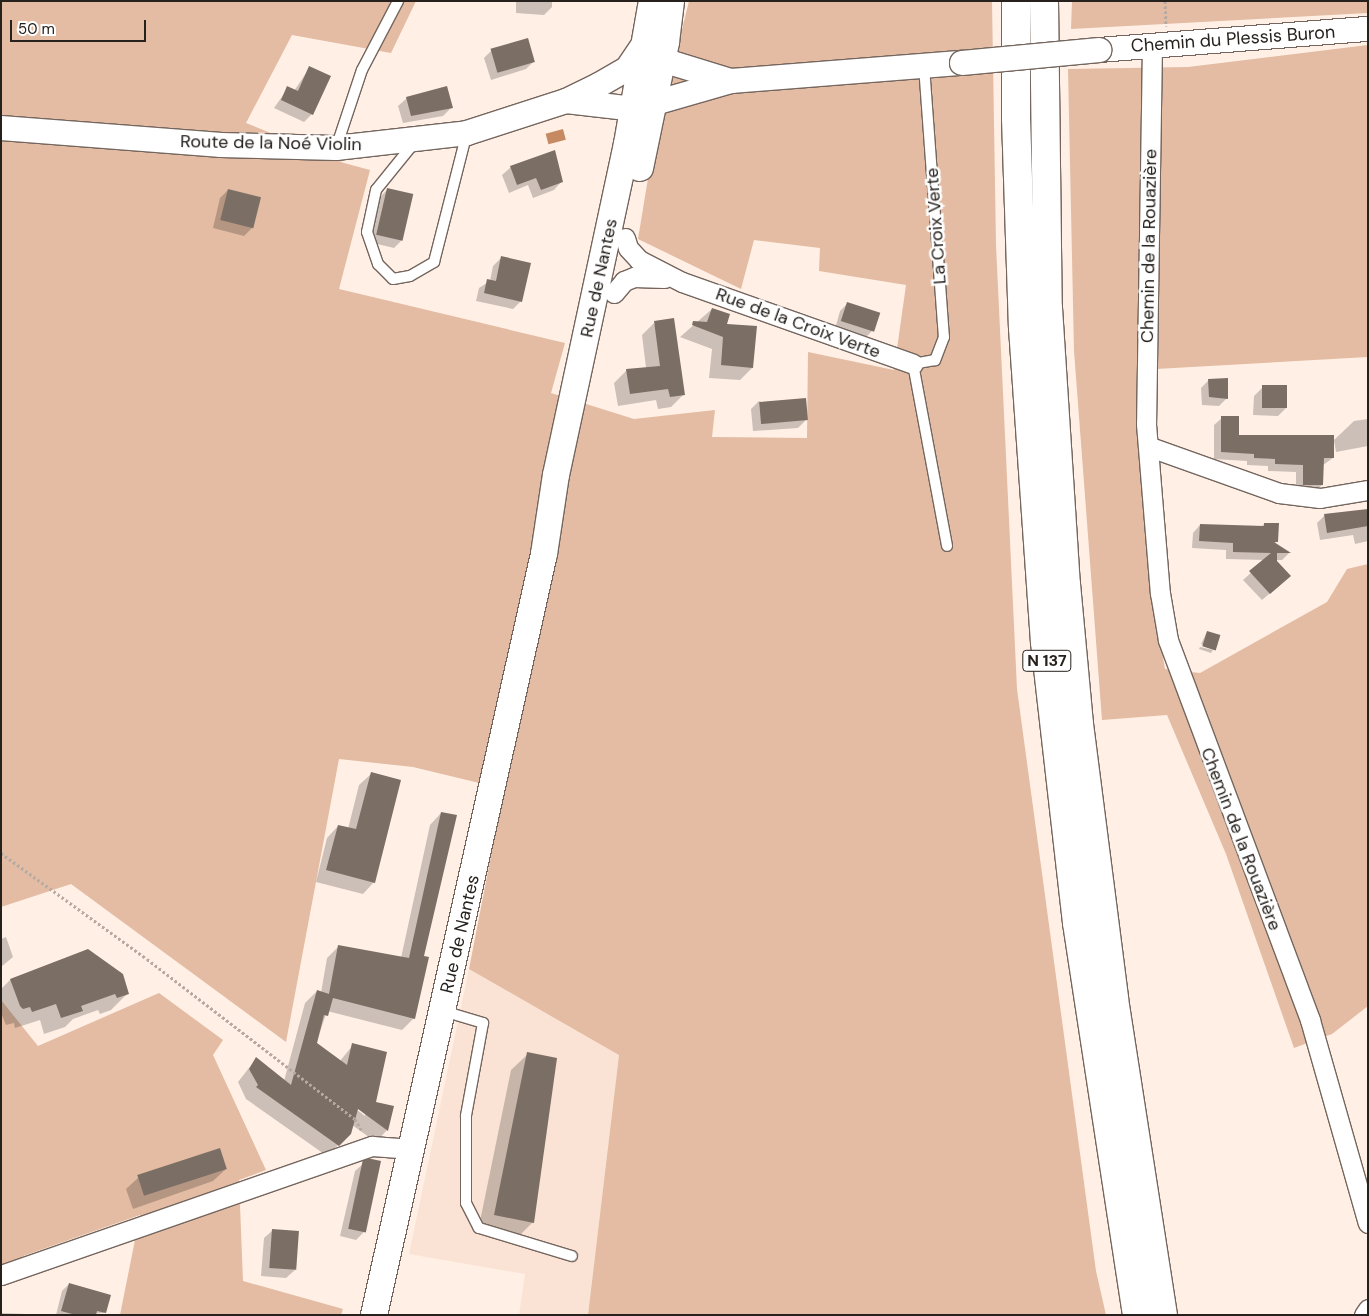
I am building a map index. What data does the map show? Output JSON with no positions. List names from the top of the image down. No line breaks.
{"streets":{"highway":["N 137"],"main road":["Rue de Nantes"],"street":["Chemin du Plessis Buron","Route de la Noé Violin","Chemin de la Rouazière","Rue de la Croix Verte"],"lane":["La Croix Verte"]},"crossings":[["Chemin du Plessis Buron","La Croix Verte"],["Chemin du Plessis Buron","Chemin de la Rouazière"],["Route de la Noé Violin","Rue de Nantes"],["La Croix Verte","Rue de la Croix Verte"],["Rue de Nantes","Rue de la Croix Verte"]],"scale_bar":"50 m"}
